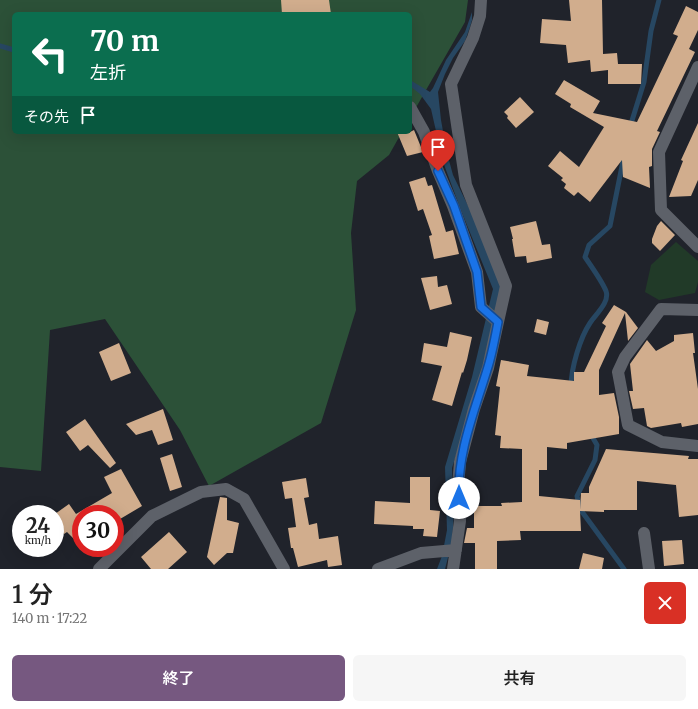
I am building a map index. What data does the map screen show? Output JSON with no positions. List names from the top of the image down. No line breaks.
{"page":{"turn":["70 m","左折"],"then":"その先","speed":"24 km/h","limit":"30","heading":["1 分","140 m · 17:22"],"buttons":["終了","共有"]}}
